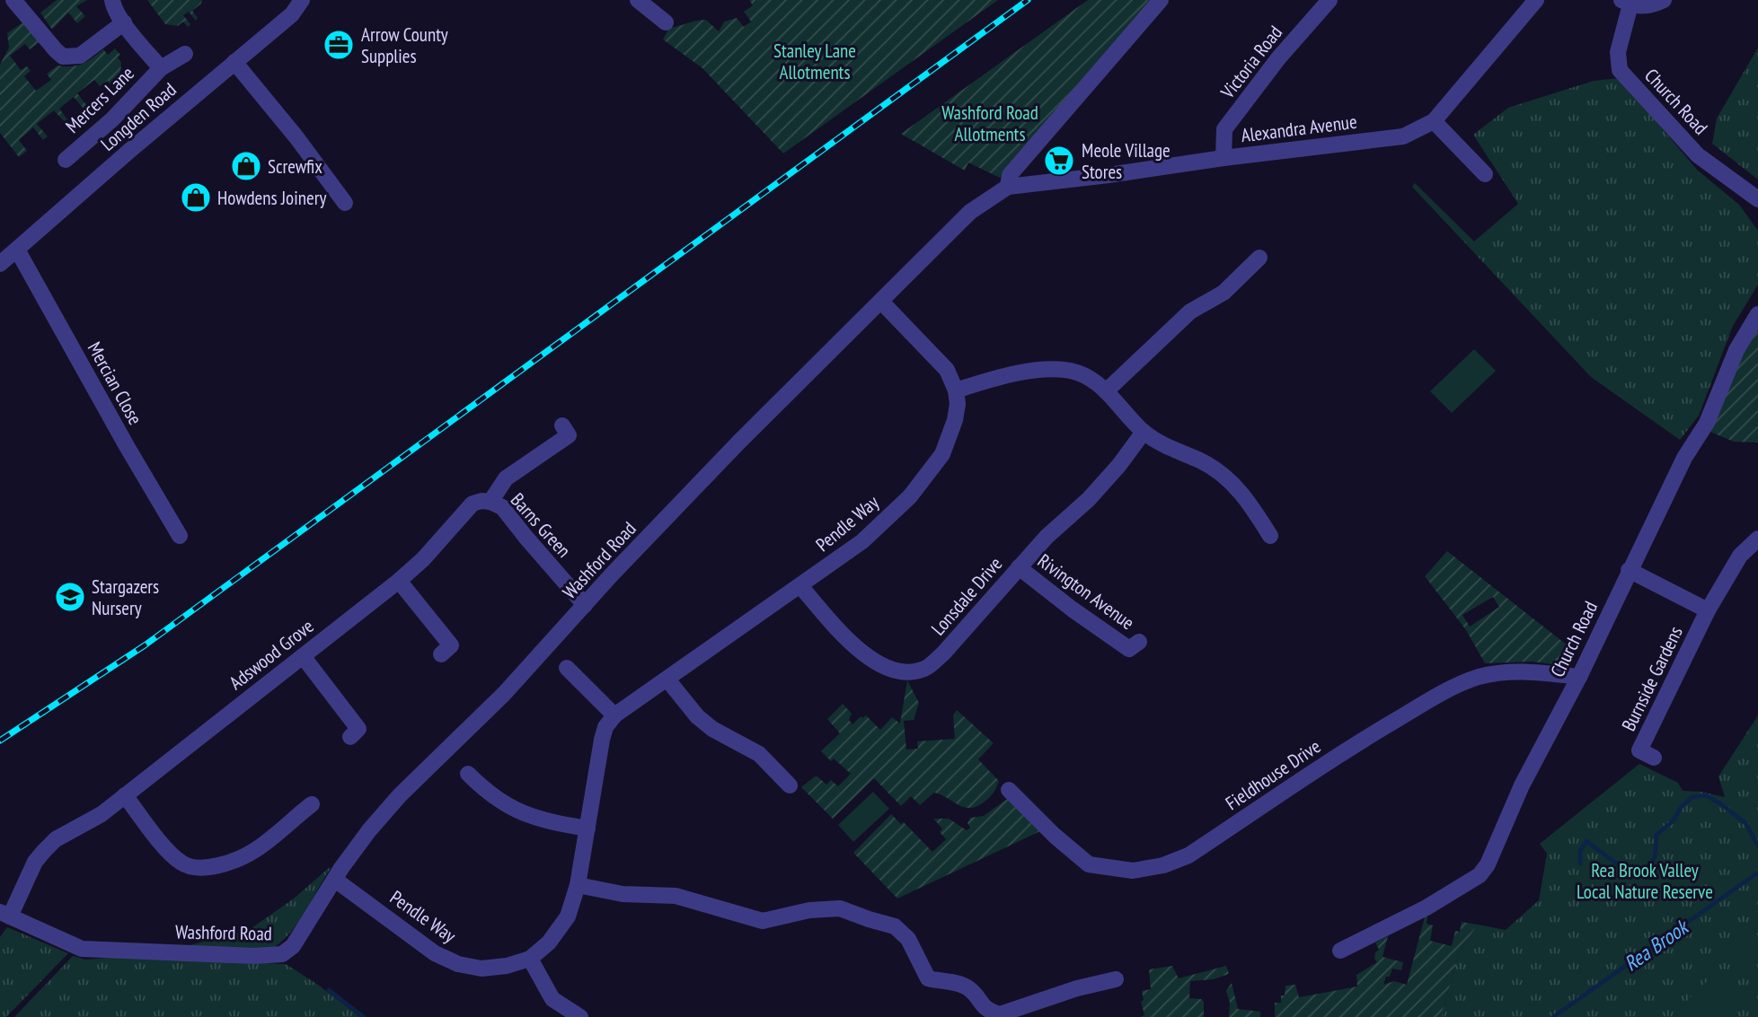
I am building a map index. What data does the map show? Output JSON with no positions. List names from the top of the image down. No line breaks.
{"streets":{"street":["Victoria Road","Mercers Lane","Church Road","Longden Road","Alexandra Avenue","Mercian Close","Pendle Way","Barns Green","Washford Road","Rivington Avenue","Lonsdale Drive","Adswood Grove","Burnside Gardens","Fieldhouse Drive"]},"crossings":[["Victoria Road","Alexandra Avenue"],["Church Road","Fieldhouse Drive"],["Longden Road","Mercian Close"],["Alexandra Avenue","Washford Road"],["Pendle Way","Washford Road"],["Pendle Way","Lonsdale Drive"],["Barns Green","Washford Road"],["Barns Green","Adswood Grove"],["Washford Road","Adswood Grove"],["Rivington Avenue","Lonsdale Drive"]],"water":["Rea Brook"],"parks":["Stanley Lane Allotments","Washford Road Allotments","Rea Brook Valley Local Nature Reserve"],"places":{"office":["Arrow County Supplies"],"supermarket":["Meole Village Stores"],"shop":["Screwfix","Howdens Joinery"],"school or university":["Stargazers Nursery"]}}
